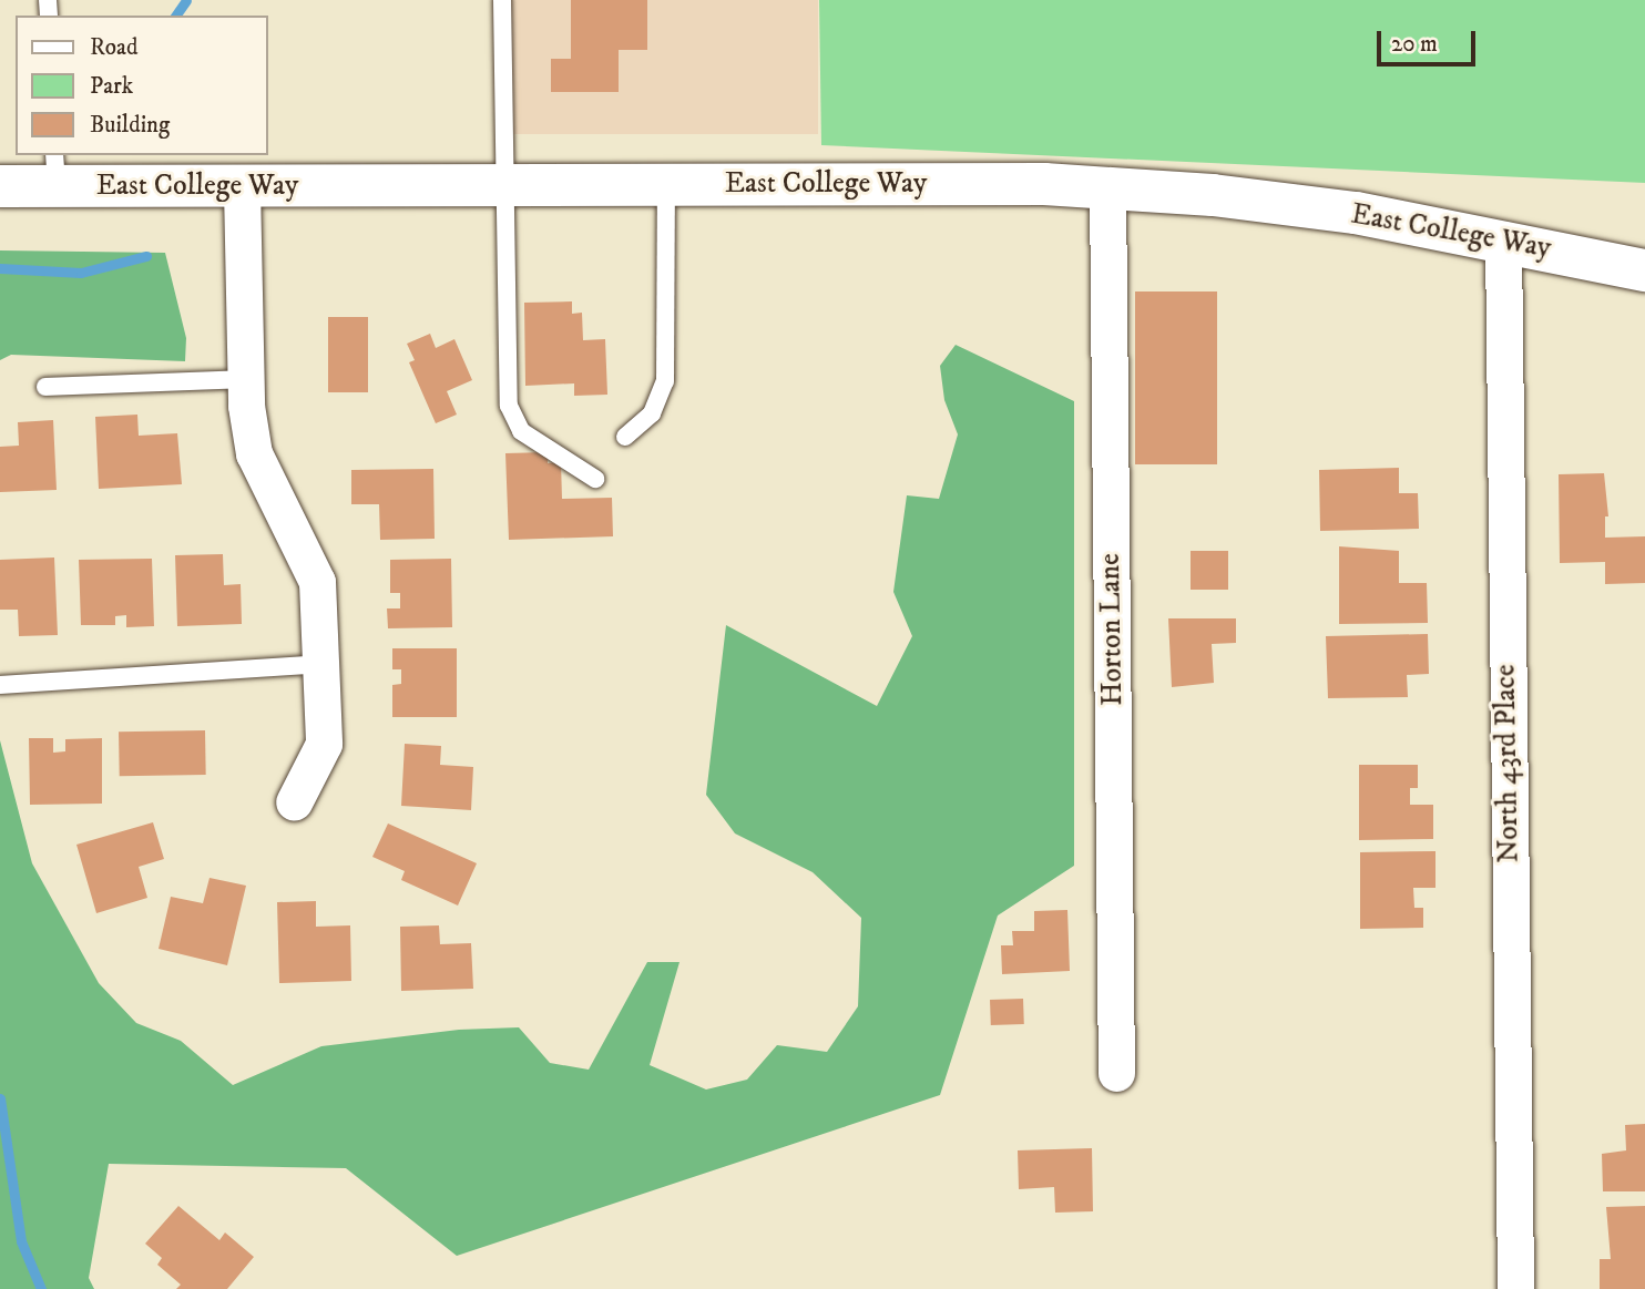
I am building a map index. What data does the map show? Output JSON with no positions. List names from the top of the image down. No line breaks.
{"streets":{"main road":["East College Way"],"street":["Horton Lane","North 43rd Place"]},"crossings":[["East College Way","Horton Lane"],["East College Way","North 43rd Place"]],"legend":["Road","Park","Building"],"scale_bar":"20 m"}
